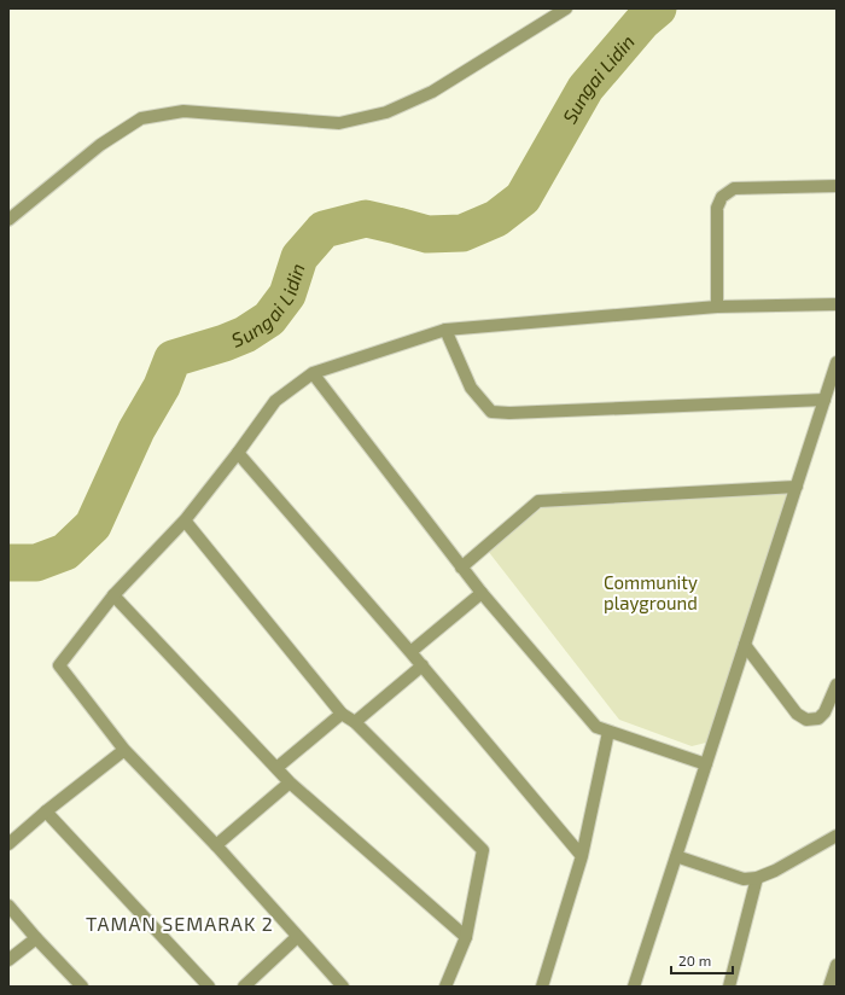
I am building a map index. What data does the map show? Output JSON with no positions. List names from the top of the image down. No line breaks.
{"districts":["TAMAN SEMARAK 2"],"water":["Sungai Lidin"],"parks":["Community playground"],"scale_bar":"20 m"}
